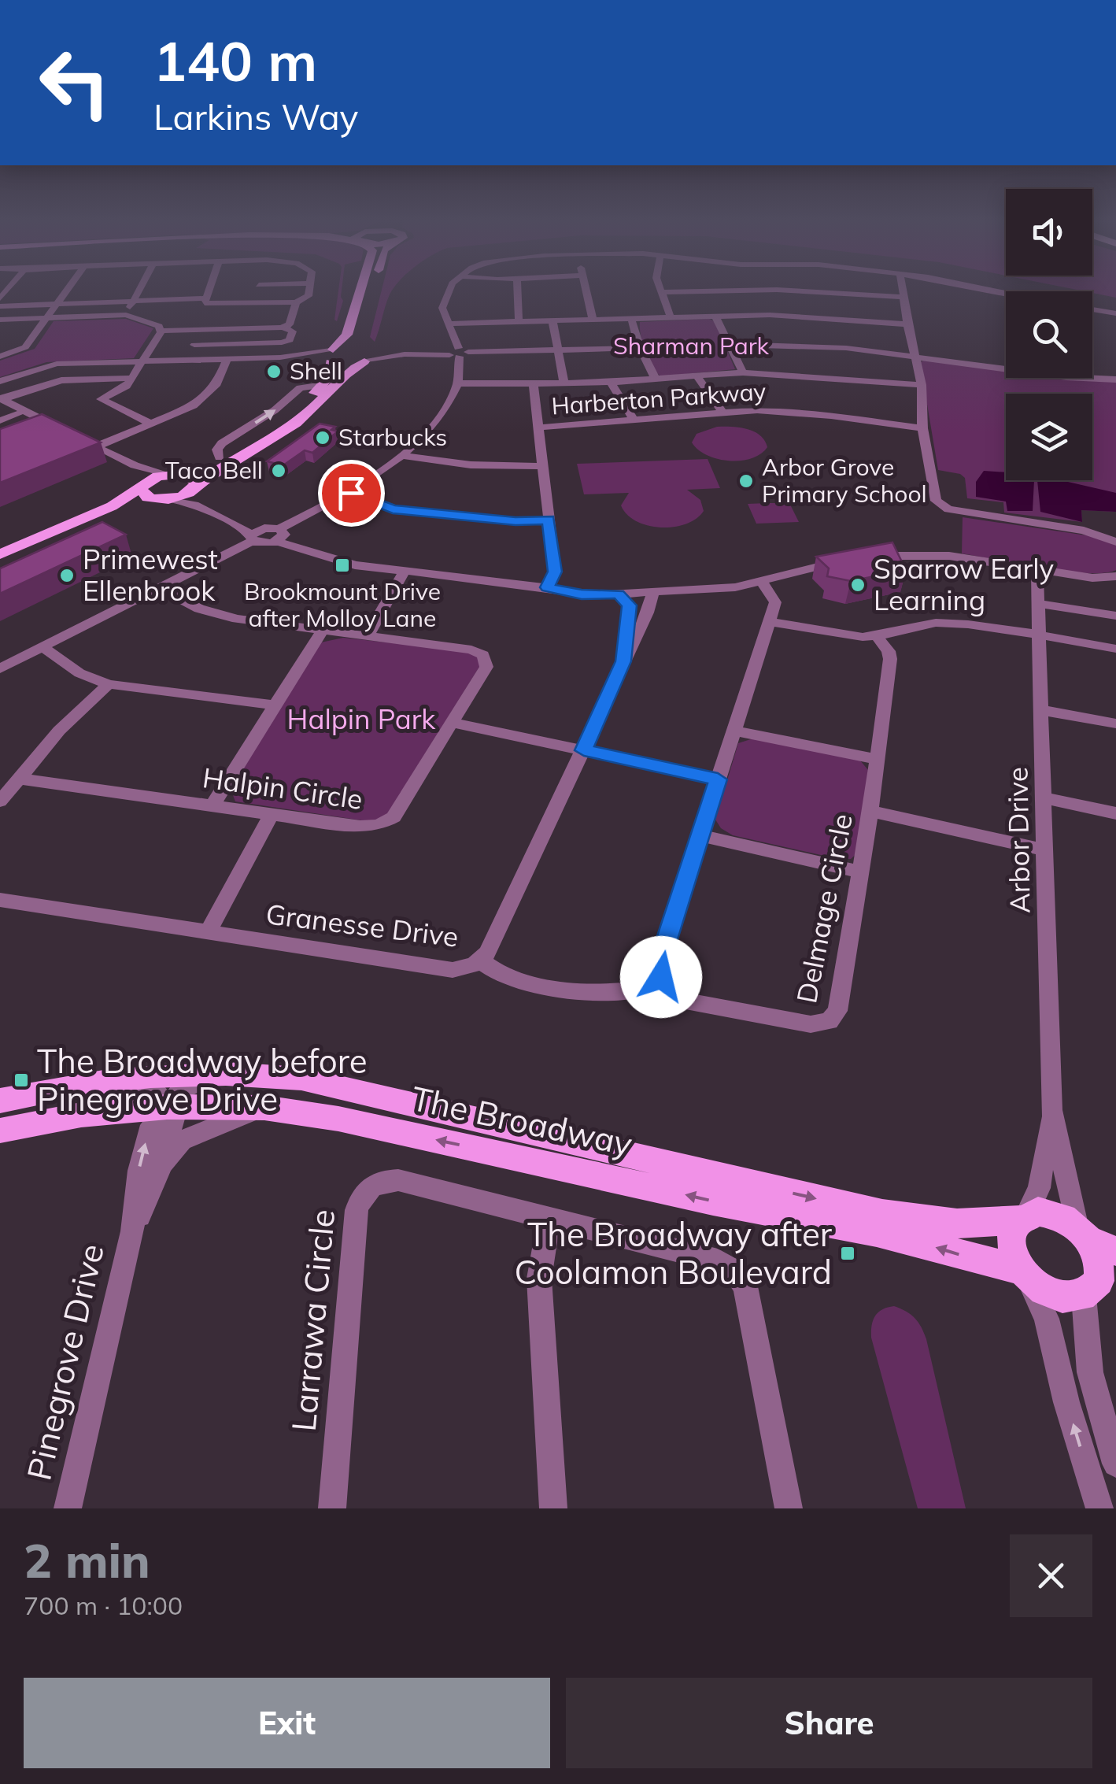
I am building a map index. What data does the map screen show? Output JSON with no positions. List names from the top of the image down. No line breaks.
{"streets":{"main road":["The Broadway"],"street":["Harberton Parkway","Halpin Circle","Arbor Drive","Delmage Circle","Granesse Drive","Larrawa Circle","Pinegrove Drive"]},"crossings":[["The Broadway","Pinegrove Drive"]],"parks":["Sharman Park","Halpin Park"],"places":{"other":["Shell","Starbucks","Taco Bell","Arbor Grove Primary School","Primewest Ellenbrook","Sparrow Early Learning"],"transit":["Brookmount Drive after Molloy Lane","The Broadway before Pinegrove Drive","The Broadway after Coolamon Boulevard"]},"page":{"turn":["140 m","Larkins Way"],"heading":["2 min","700 m · 10:00"],"buttons":["Exit","Share"]}}
